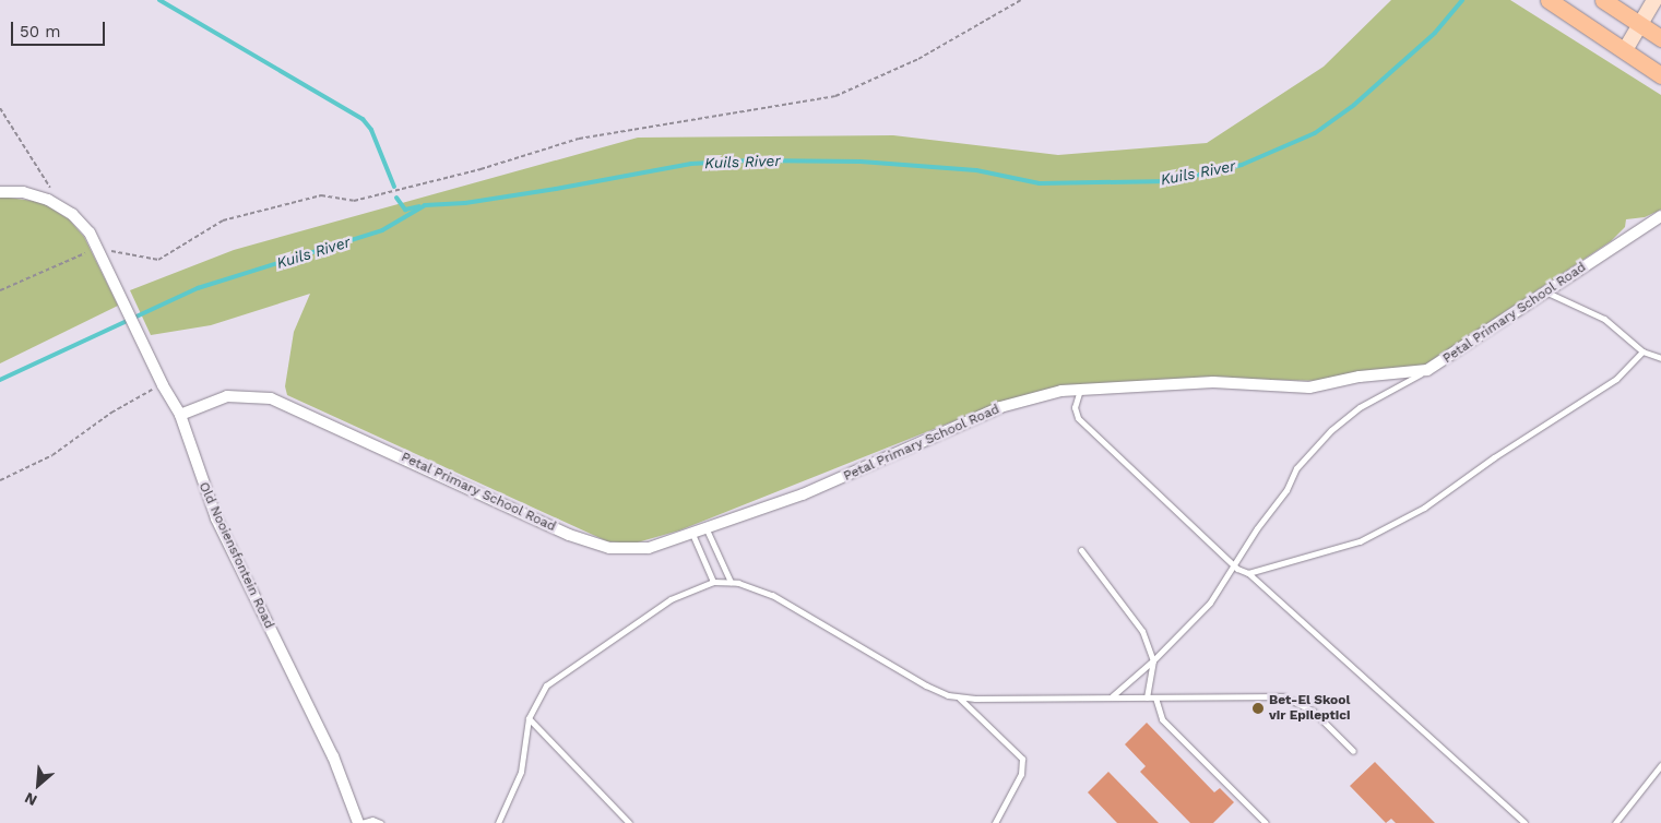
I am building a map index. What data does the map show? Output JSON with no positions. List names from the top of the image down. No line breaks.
{"streets":{"street":["Petal Primary School Road","Old Nooiensfontein Road"]},"crossings":[["Petal Primary School Road","Old Nooiensfontein Road"]],"water":["Kuils River"],"places":["Bet-El Skool vir Epileptici"],"scale_bar":"50 m","north":"bottom left"}
